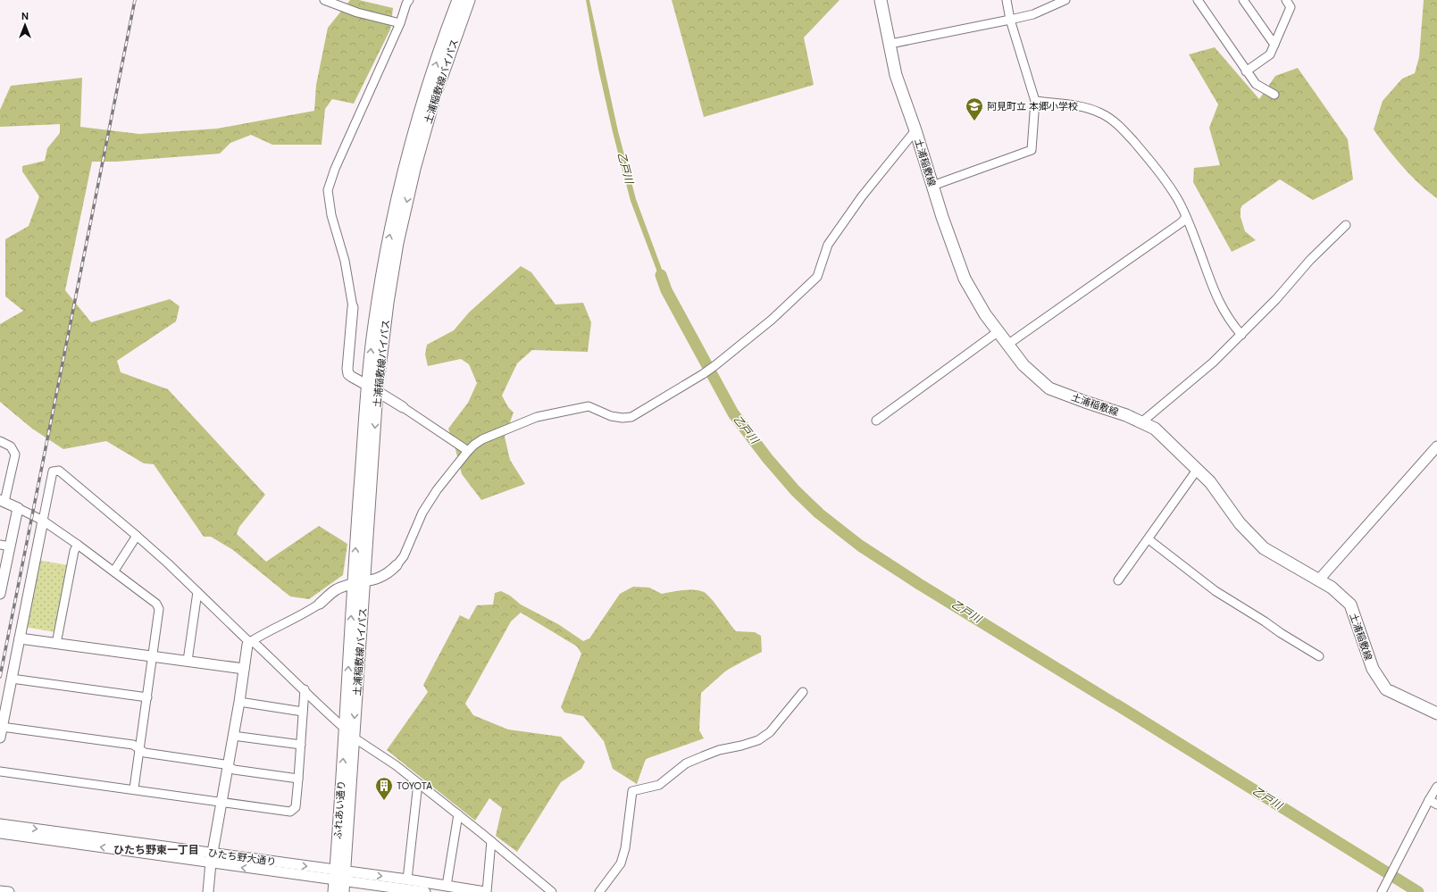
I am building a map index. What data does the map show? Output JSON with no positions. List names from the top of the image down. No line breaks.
{"streets":{"main road":["土浦稲敷線バイパス","土浦稲敷線","ふれあい通り"],"street":["ひたち野大通り"]},"crossings":[["土浦稲敷線バイパス","ふれあい通り"],["ふれあい通り","ひたち野大通り"]],"districts":["ひたち野東一丁目"],"water":["乙戸川"],"places":{"school or university":["阿見町立 本郷小学校"],"building":["TOYOTA"]},"north":"top"}
